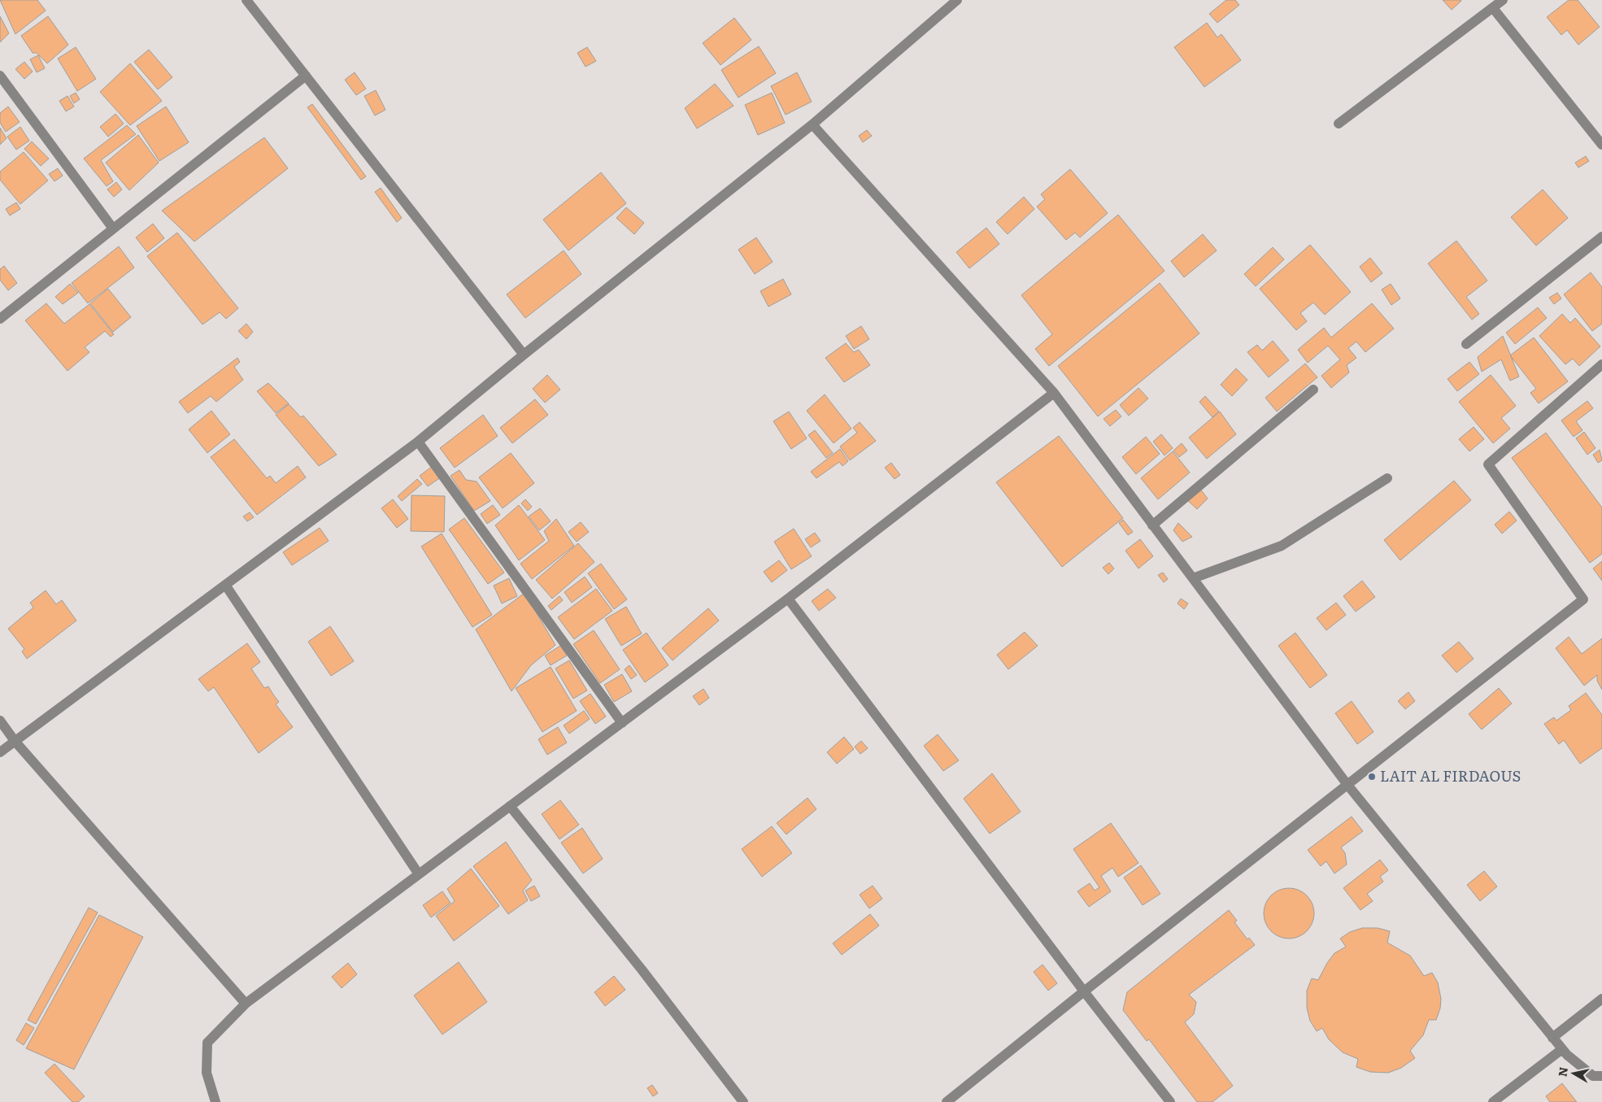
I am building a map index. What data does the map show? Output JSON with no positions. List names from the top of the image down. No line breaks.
{"places":["LAIT AL FIRDAOUS"],"north":"left"}
